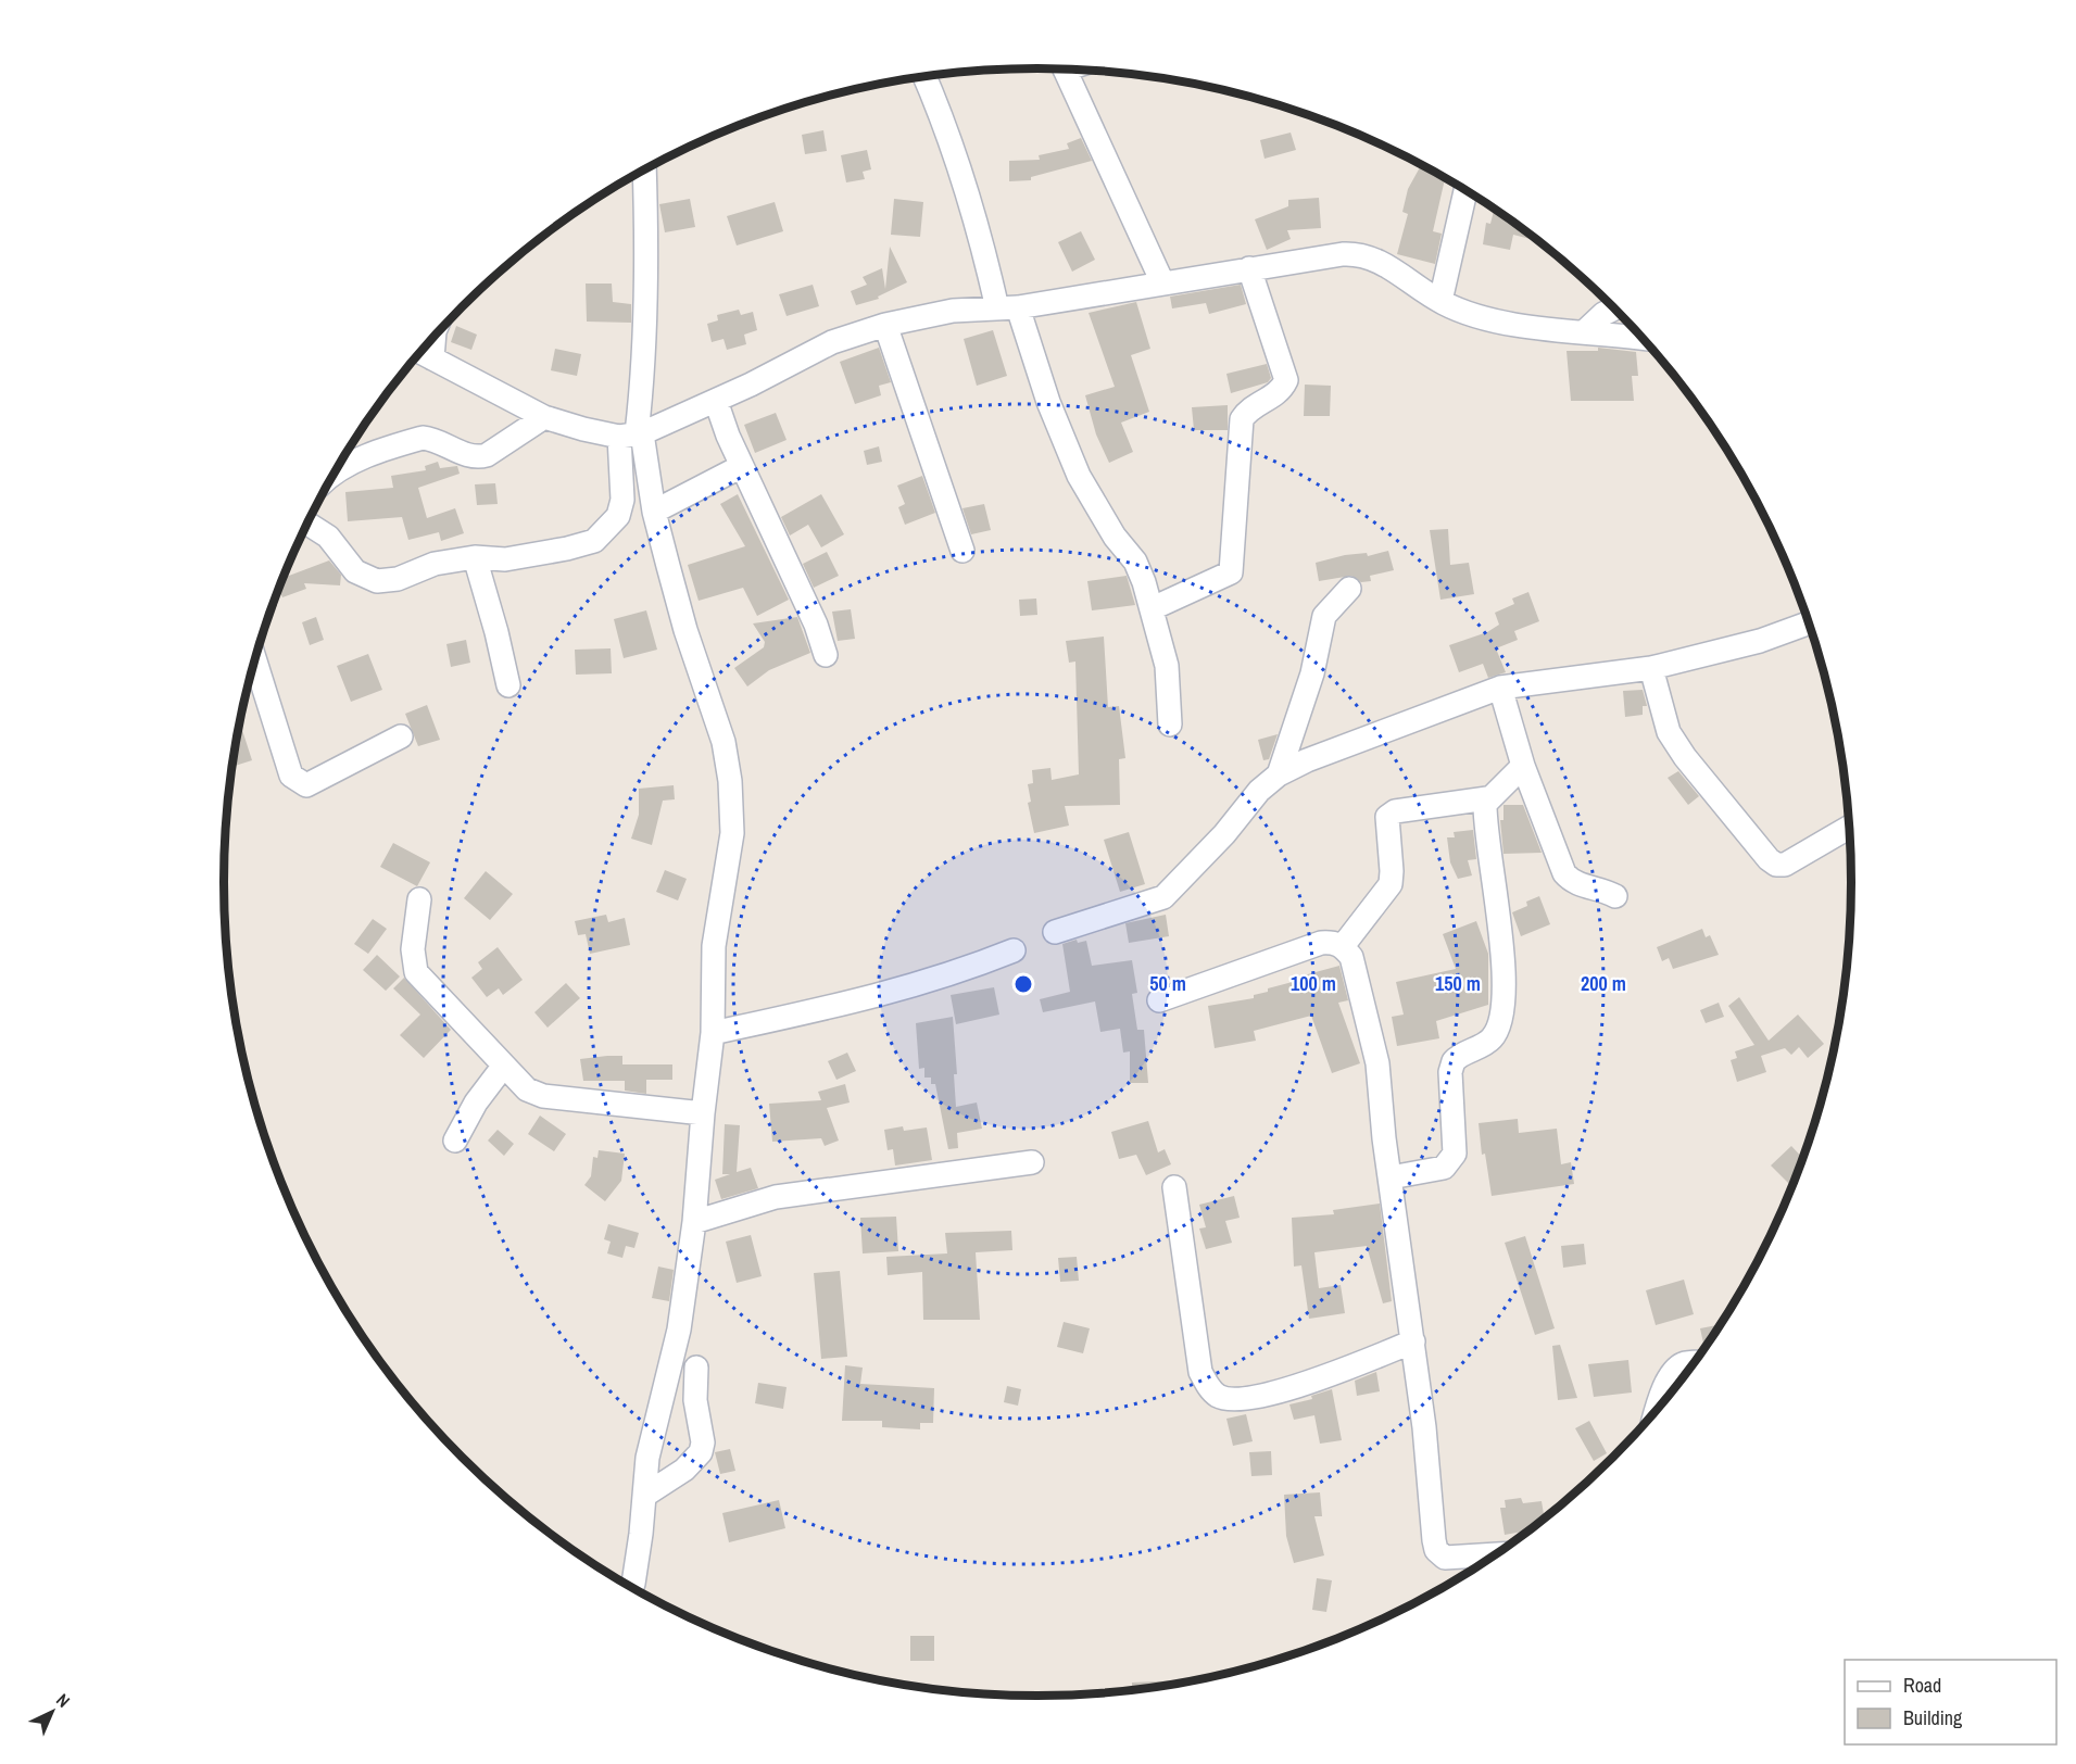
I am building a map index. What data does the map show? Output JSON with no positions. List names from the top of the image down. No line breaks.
{"legend":["Road","Building"],"north":"top right","rings":["50 m","100 m","150 m","200 m"]}
